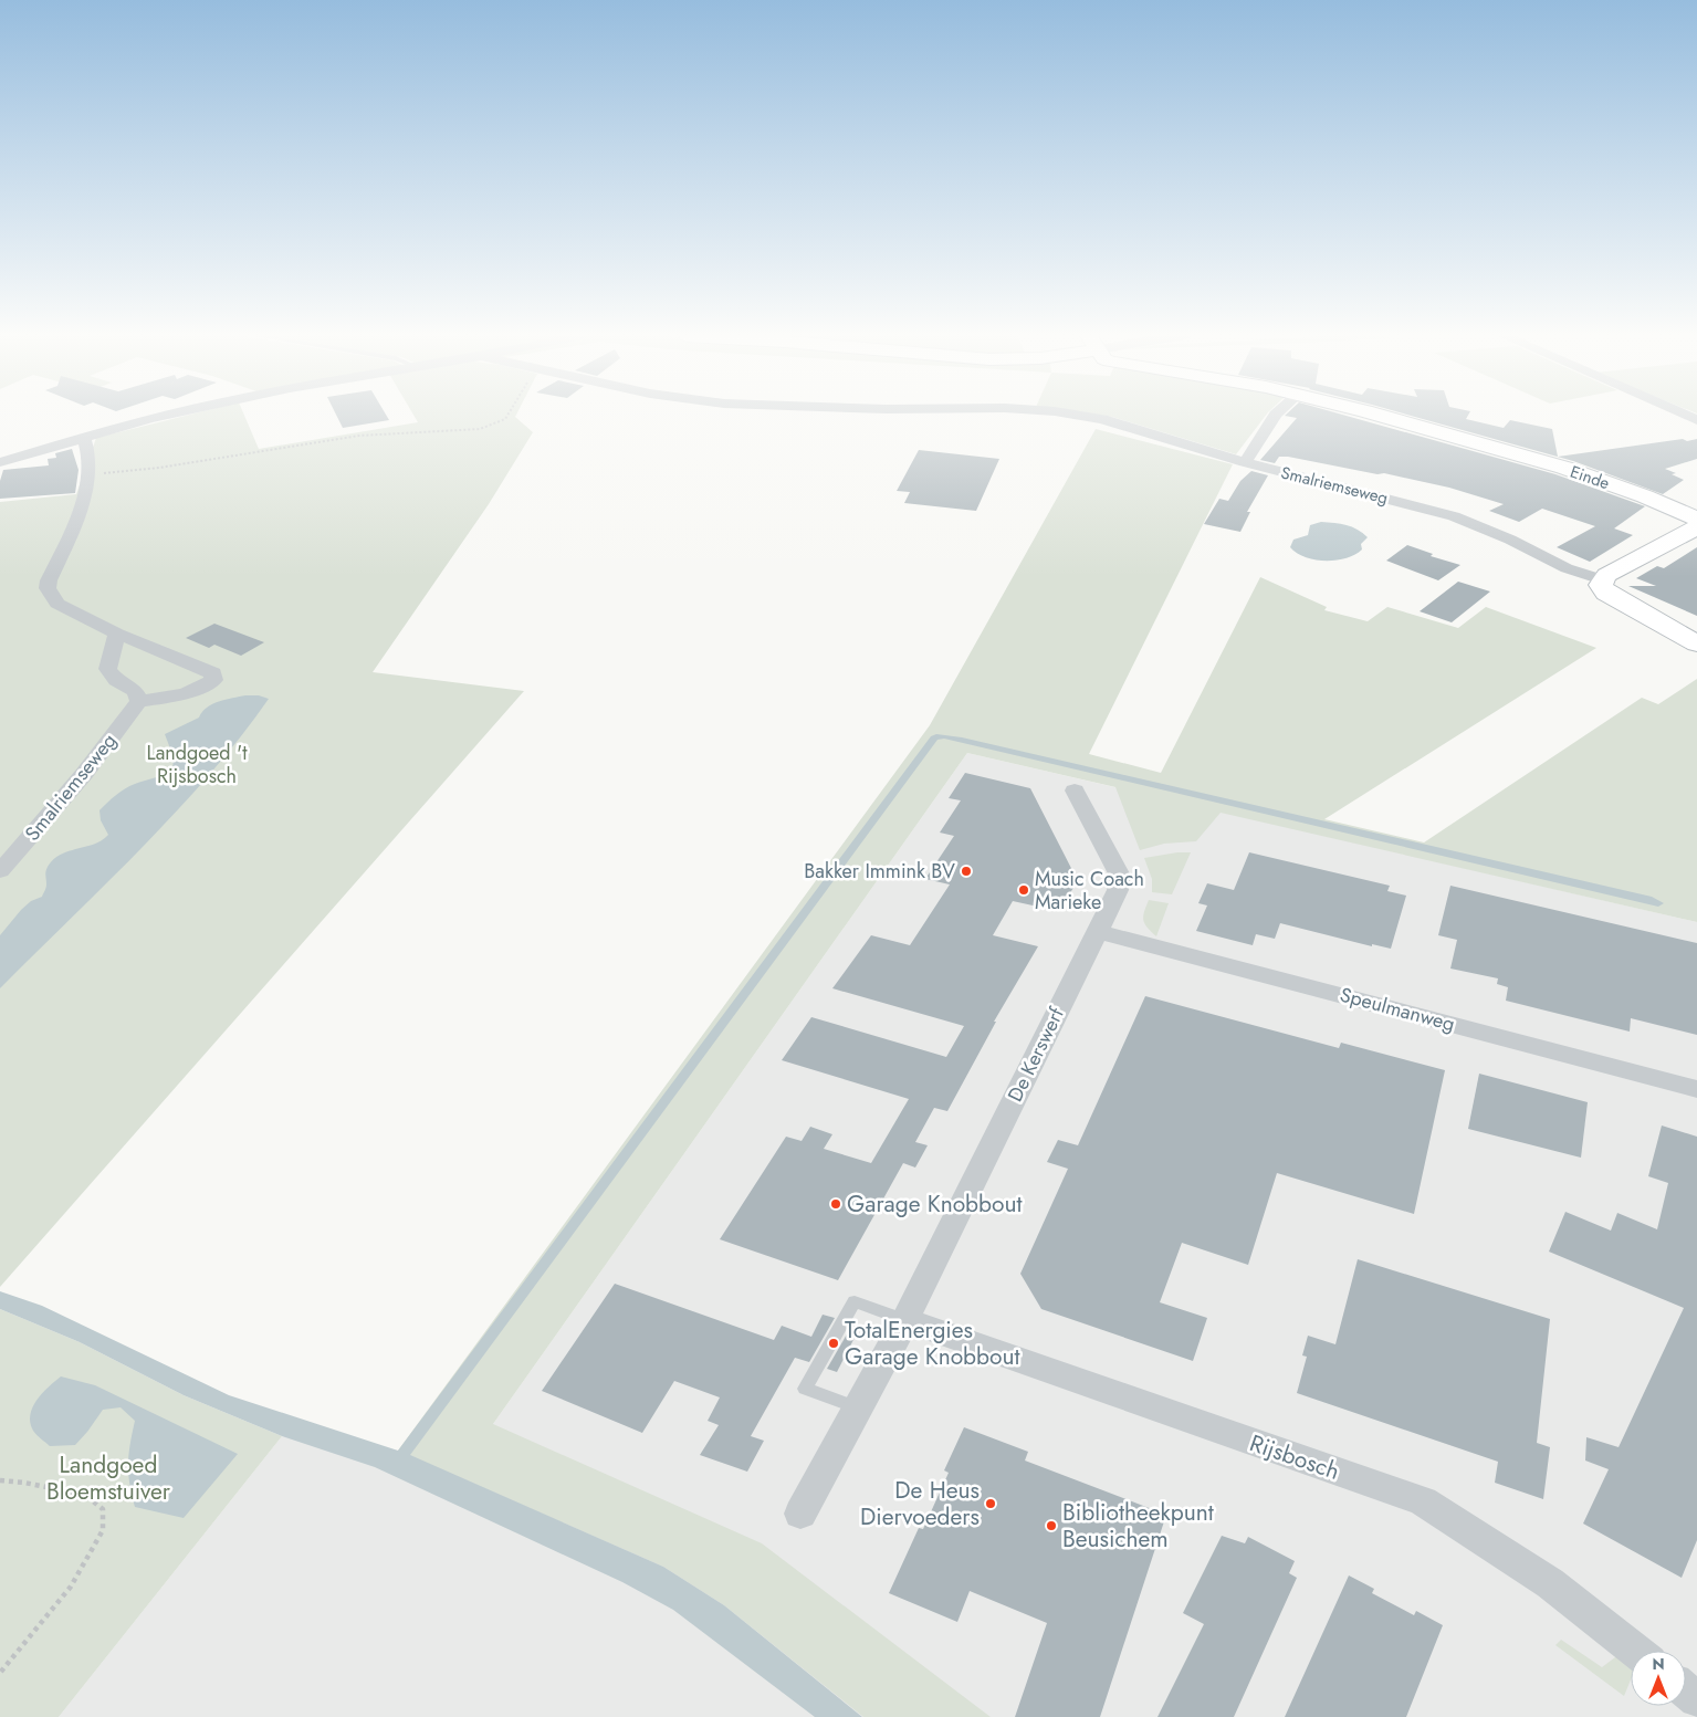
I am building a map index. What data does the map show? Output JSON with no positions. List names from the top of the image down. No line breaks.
{"streets":{"street":["Einde","Smalriemseweg","Speulmanweg","De Kerswerf","Rijsbosch"]},"crossings":[["Speulmanweg","De Kerswerf"],["De Kerswerf","Rijsbosch"]],"parks":["Landgoed 't Rijsbosch","Landgoed Bloemstuiver"],"places":["Bakker Immink BV","Music Coach Marieke","Garage Knobbout","TotalEnergies Garage Knobbout","De Heus Diervoeders","Bibliotheekpunt Beusichem"],"north":"top"}
